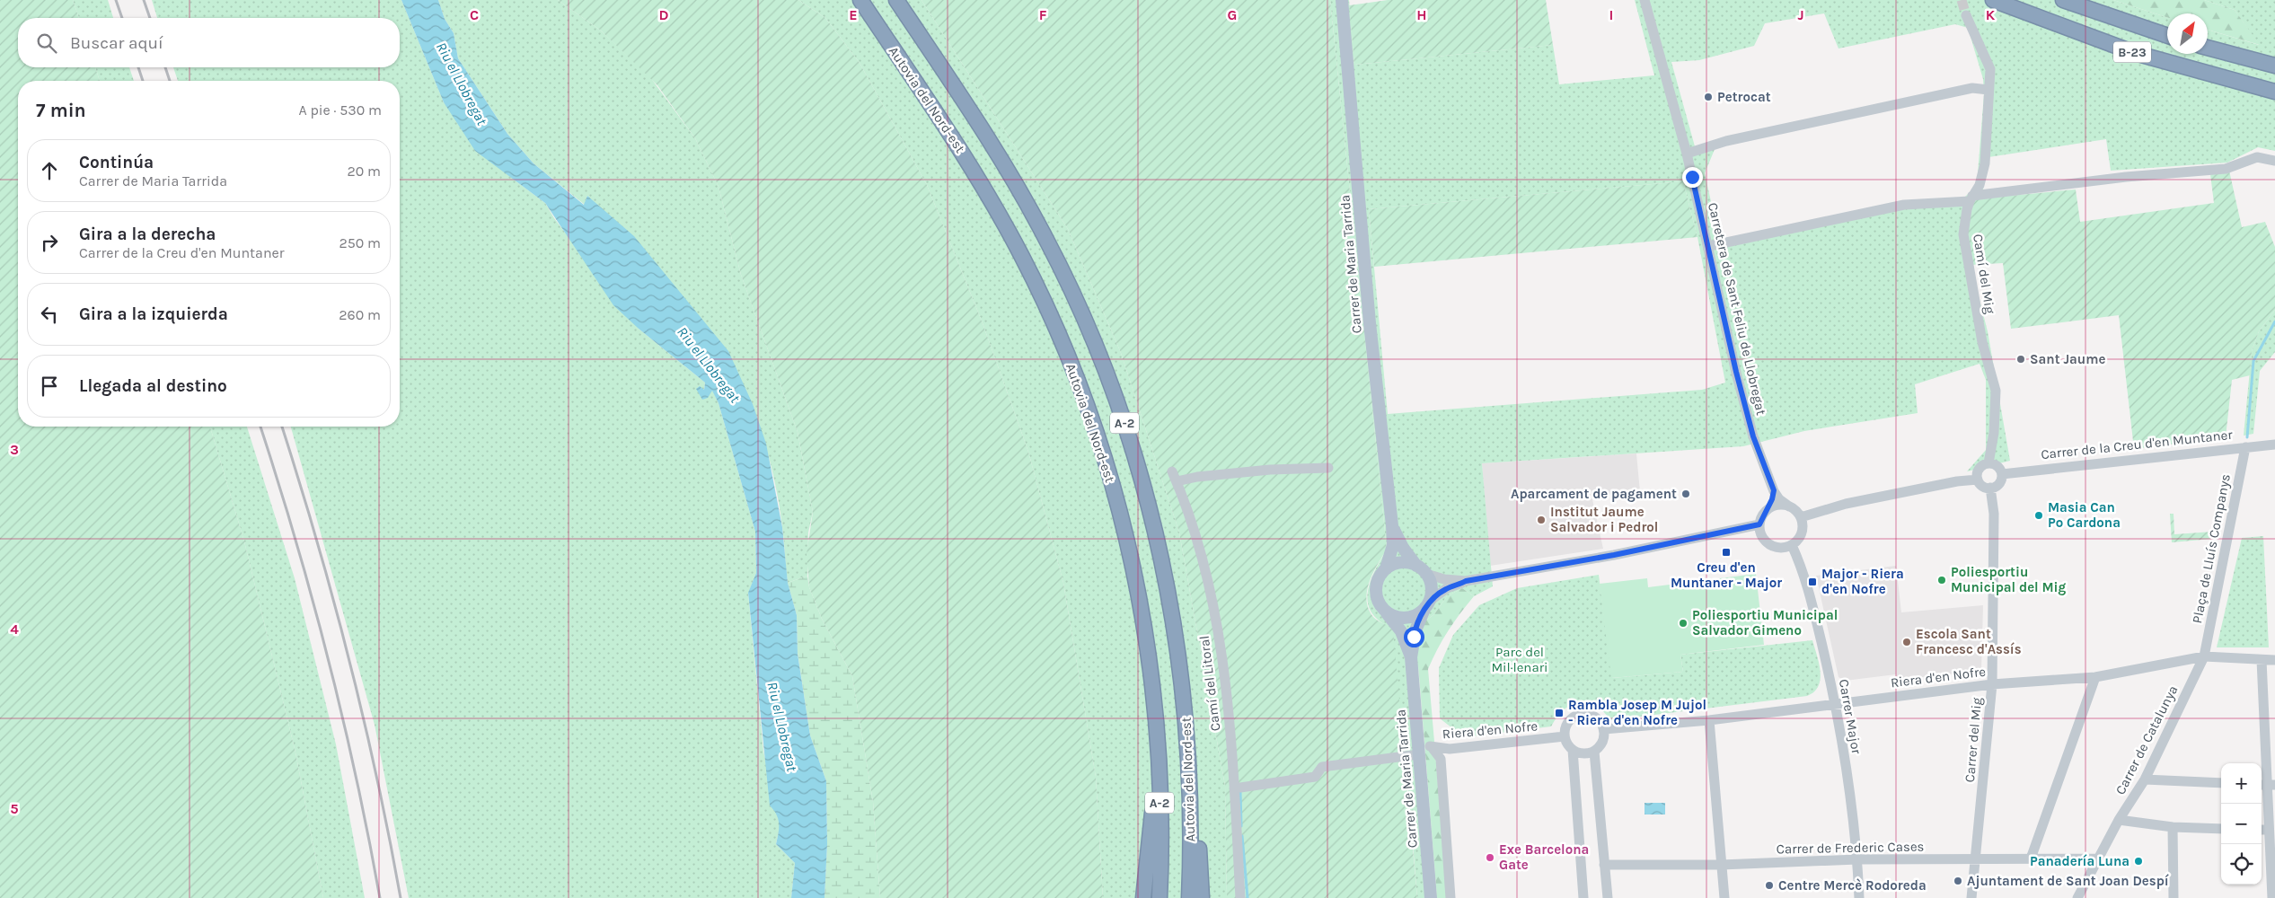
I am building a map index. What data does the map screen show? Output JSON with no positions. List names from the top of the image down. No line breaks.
{"streets":{"highway":["B-23","Autovia del Nord-est","A-2"],"main road":["Carrer de Maria Tarrida"],"street":["Camí del Mig","Carretera de Sant Feliu de Llobregat","Carrer de la Creu d'en Muntaner","Plaça de Lluís Companys","Riera d'en Nofre","Camí del Litoral","Carrer Major","Carrer del Mig","Carrer de Catalunya","Carrer de Frederic Cases"]},"crossings":[["Carrer de Maria Tarrida","Riera d'en Nofre"],["Camí del Mig","Carrer de la Creu d'en Muntaner"],["Camí del Mig","Carrer del Mig"],["Carretera de Sant Feliu de Llobregat","Carrer Major"],["Carrer de la Creu d'en Muntaner","Plaça de Lluís Companys"],["Carrer de la Creu d'en Muntaner","Carrer del Mig"],["Plaça de Lluís Companys","Riera d'en Nofre"],["Plaça de Lluís Companys","Carrer de Catalunya"],["Riera d'en Nofre","Carrer Major"],["Riera d'en Nofre","Carrer del Mig"],["Riera d'en Nofre","Carrer de Catalunya"],["Carrer Major","Carrer de Frederic Cases"],["Carrer del Mig","Carrer de Frederic Cases"],["Carrer de Catalunya","Carrer de Frederic Cases"]],"water":["Riu el Llobregat"],"parks":["Parc del Mil·lenari"],"places":{"other":["Petrocat","Sant Jaume","Aparcament de pagament","Masia Can Po Cardona","Institut Jaume Salvador i Pedrol","Poliesportiu Municipal del Mig","Poliesportiu Municipal Salvador Gimeno","Escola Sant Francesc d'Assís","Exe Barcelona Gate","Panadería Luna","Ajuntament de Sant Joan Despí","Centre Mercè Rodoreda"],"transit":["Creu d'en Muntaner - Major","Major - Riera d'en Nofre","Rambla Josep M Jujol - Riera d'en Nofre"]},"north":"top right","page":{"search":"Buscar aquí","heading":["7 min","A pie · 530 m"],"list":[["Continúa","Carrer de Maria Tarrida","20 m"],["Gira a la derecha","Carrer de la Creu d'en Muntaner","250 m"],["Gira a la izquierda","260 m"],"Llegada al destino"],"map_buttons":["+","−"]},"grid":{"columns":["C","D","E","F","G","H","I","J","K"],"rows":["3","4","5"]}}
